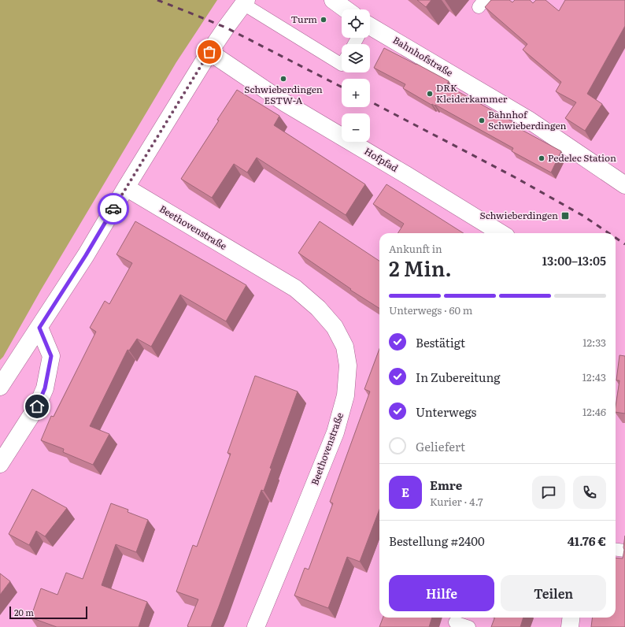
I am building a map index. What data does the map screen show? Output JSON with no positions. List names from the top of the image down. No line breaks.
{"streets":{"street":["Bahnhofstraße","Hofpfad","Beethovenstraße"]},"places":{"other":["Turm","Schwieberdingen ESTW-A","DRK Kleiderkammer","Bahnhof Schwieberdingen","Pedelec Station"],"transit":["Schwieberdingen"]},"scale_bar":"20 m","page":{"map_buttons":["+","−"],"heading":["2 Min.","Ankunft in","13:00–13:05"],"panel":["Emre","Kurier · 4.7","Bestellung #2400","41.76 €"],"bar":"Unterwegs · 60 m","list":[["Bestätigt","12:33"],["In Zubereitung","12:43"],["Unterwegs","12:46"],"Geliefert"],"round":"E","buttons":["Hilfe","Teilen"],"scale":"20 m"}}
